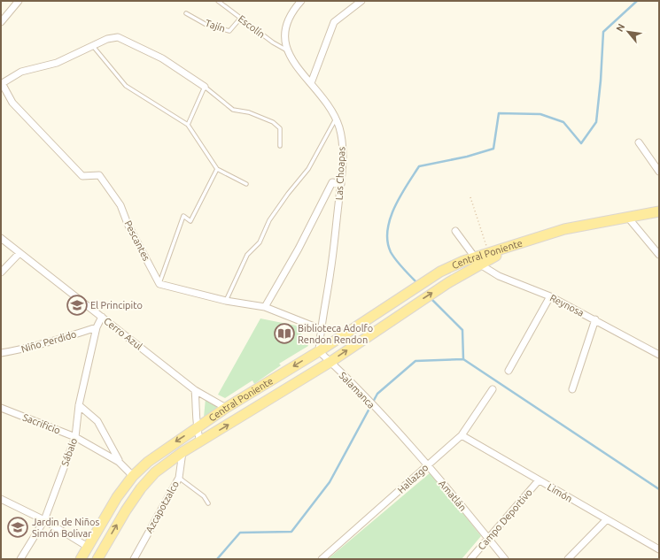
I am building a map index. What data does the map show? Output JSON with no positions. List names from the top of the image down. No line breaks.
{"streets":{"main road":["Central Poniente"],"street":["Las Choapas","Pescantes","Reynosa","Cerro Azul","Niño Perdido","Salamanca","Sacrificio","Sábalo","Hallazgo","Limón","Amatlán","Azcapotzalco","Campo Deportivo"],"lane":["Tajín","Escolín"]},"crossings":[["Tajín","Escolín"],["Escolín","Las Choapas"],["Las Choapas","Central Poniente"],["Central Poniente","Reynosa"],["Central Poniente","Cerro Azul"],["Central Poniente","Salamanca"],["Central Poniente","Sacrificio"],["Central Poniente","Azcapotzalco"],["Cerro Azul","Sábalo"],["Niño Perdido","Sábalo"],["Salamanca","Amatlán"],["Sacrificio","Sábalo"],["Hallazgo","Limón"],["Hallazgo","Amatlán"],["Limón","Campo Deportivo"],["Amatlán","Campo Deportivo"]],"places":{"school or university":["El Principito","Jardin de Niños Simón Bolivar"],"library":["Biblioteca Adolfo Rendon Rendon"]},"north":"top left"}
